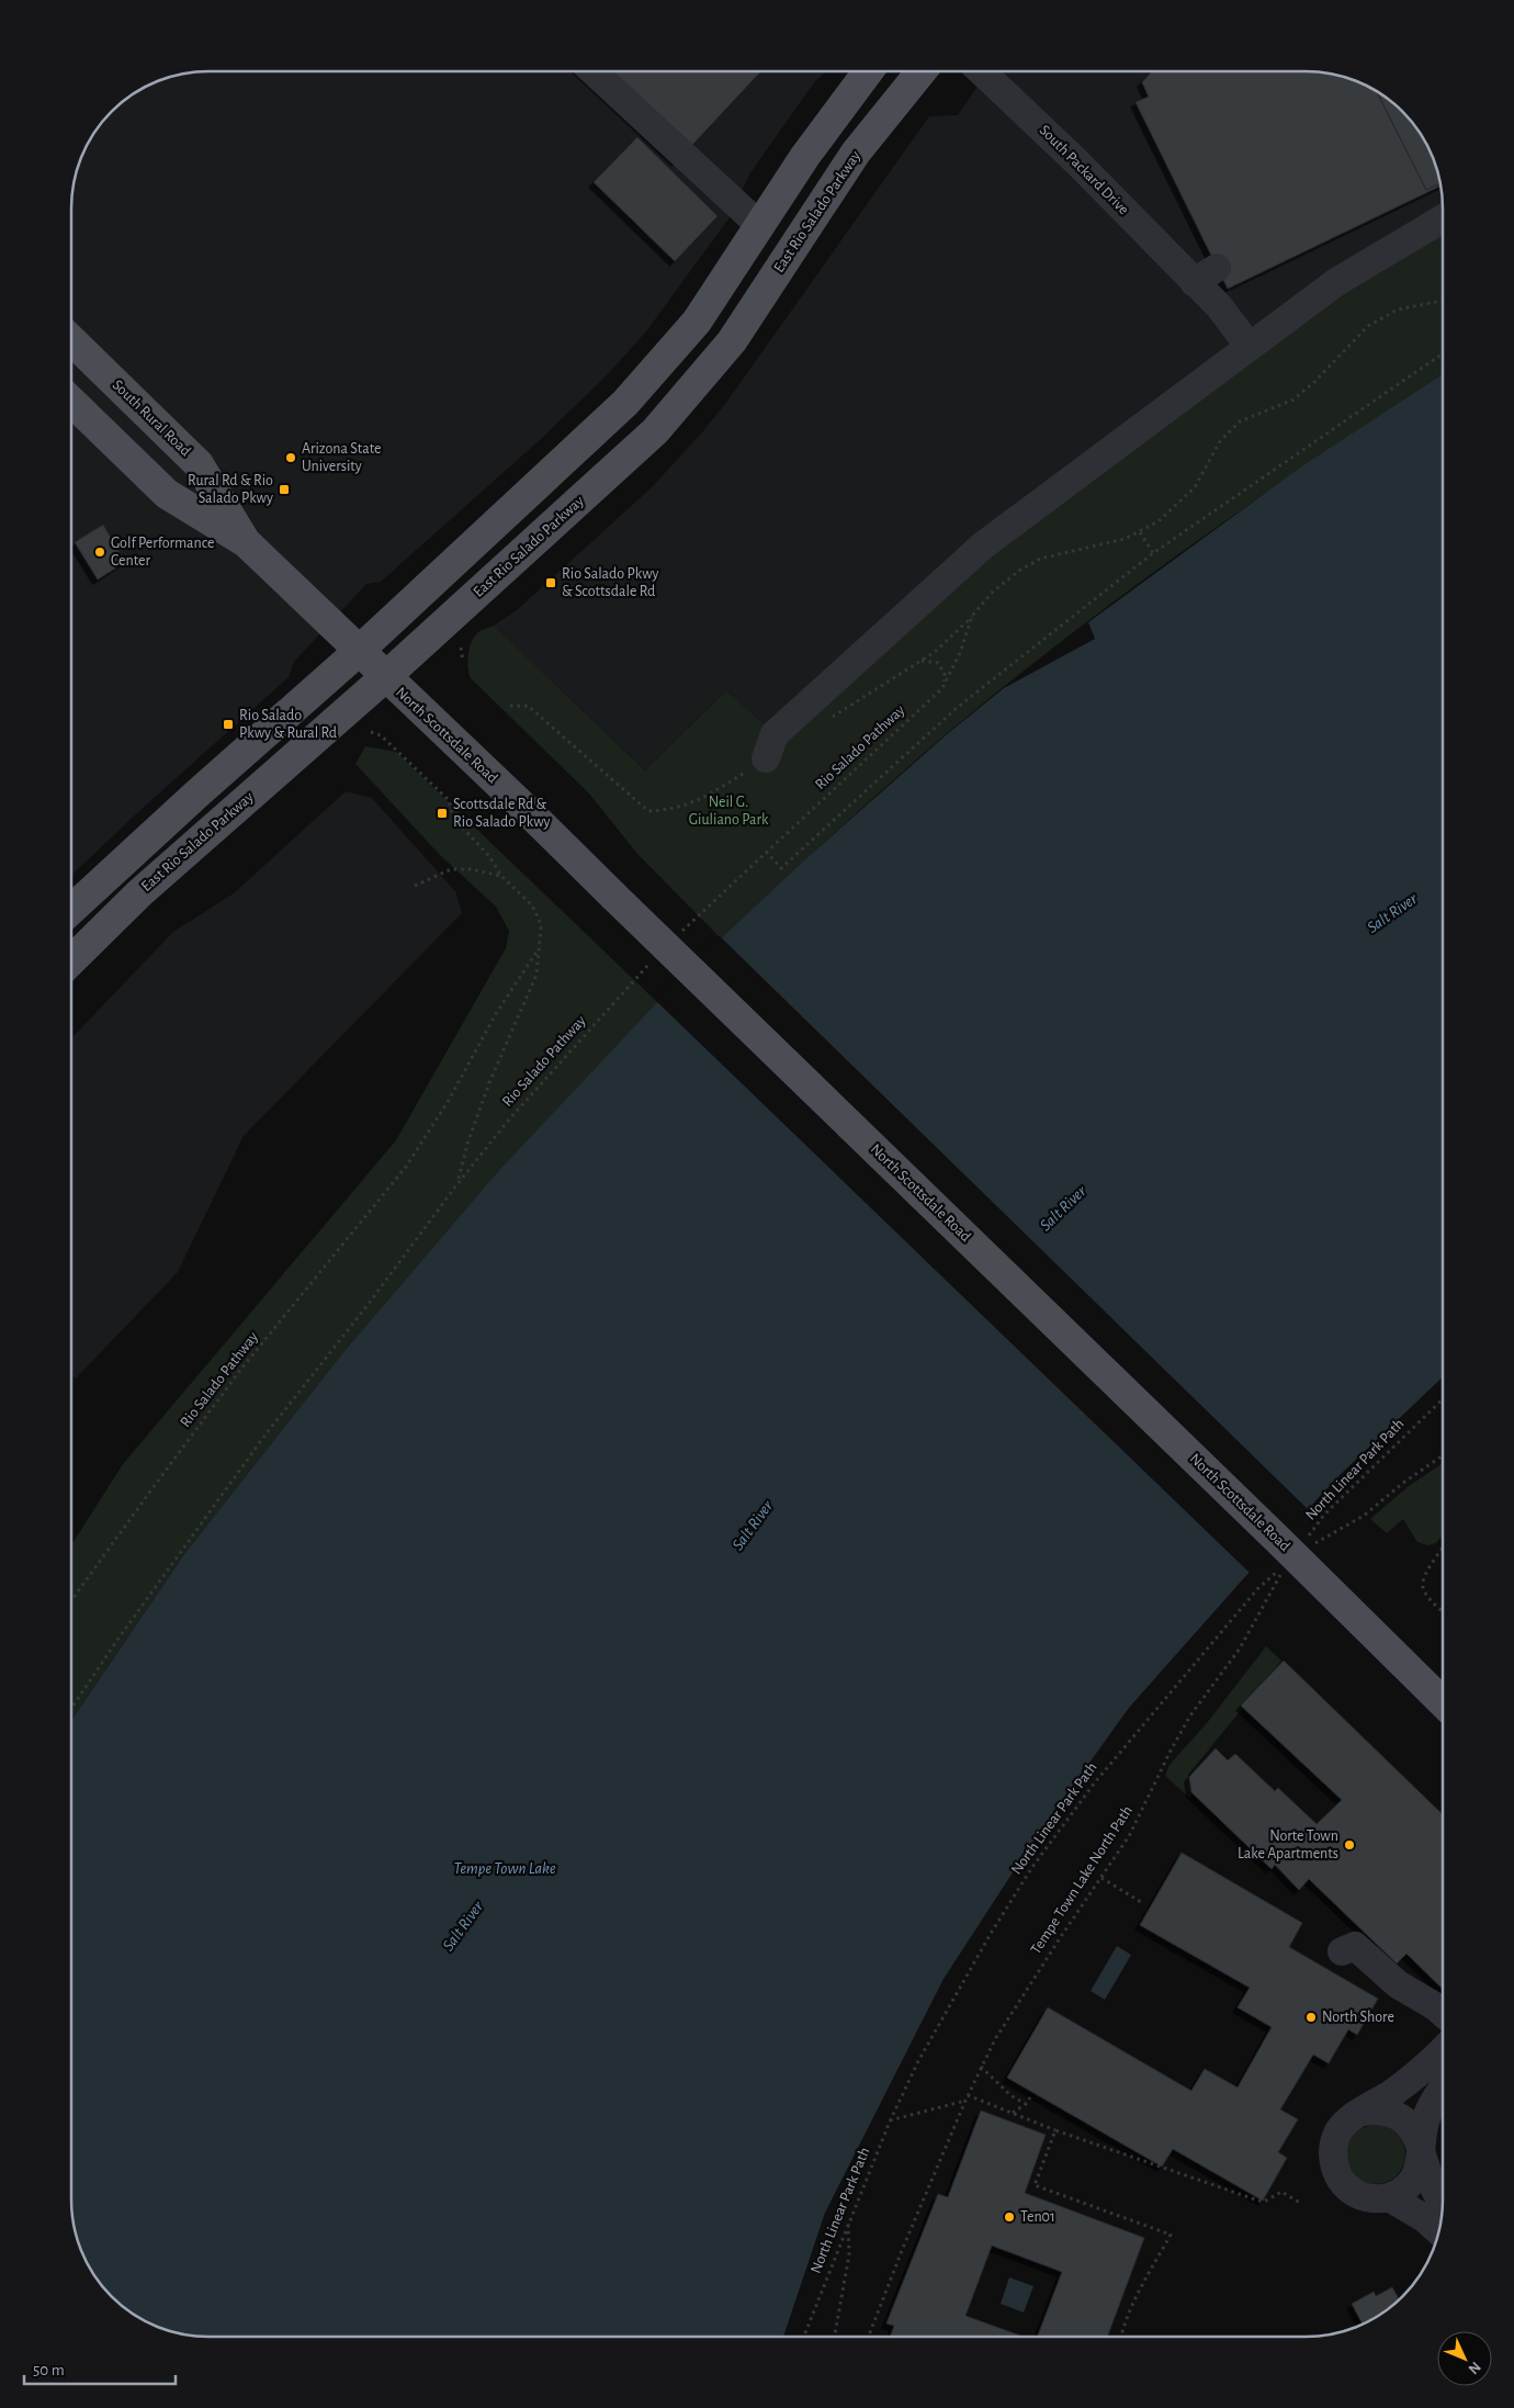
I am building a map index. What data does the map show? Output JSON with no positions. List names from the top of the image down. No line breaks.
{"streets":{"main road":["East Rio Salado Parkway","South Rural Road","North Scottsdale Road"],"street":["South Packard Drive"],"path":["Rio Salado Pathway","North Linear Park Path","Tempe Town Lake North Path"]},"crossings":[["East Rio Salado Parkway","South Rural Road"],["East Rio Salado Parkway","North Scottsdale Road"],["South Rural Road","North Scottsdale Road"],["North Linear Park Path","Tempe Town Lake North Path"]],"water":["Salt River","Tempe Town Lake"],"parks":["Neil G. Giuliano Park"],"places":{"other":["Arizona State University","Golf Performance Center","Norte Town Lake Apartments","North Shore","Ten01"],"transit":["Rural Rd & Rio Salado Pkwy","Rio Salado Pkwy & Scottsdale Rd","Rio Salado Pkwy & Rural Rd","Scottsdale Rd & Rio Salado Pkwy"]},"scale_bar":"50 m","north":"bottom right"}
